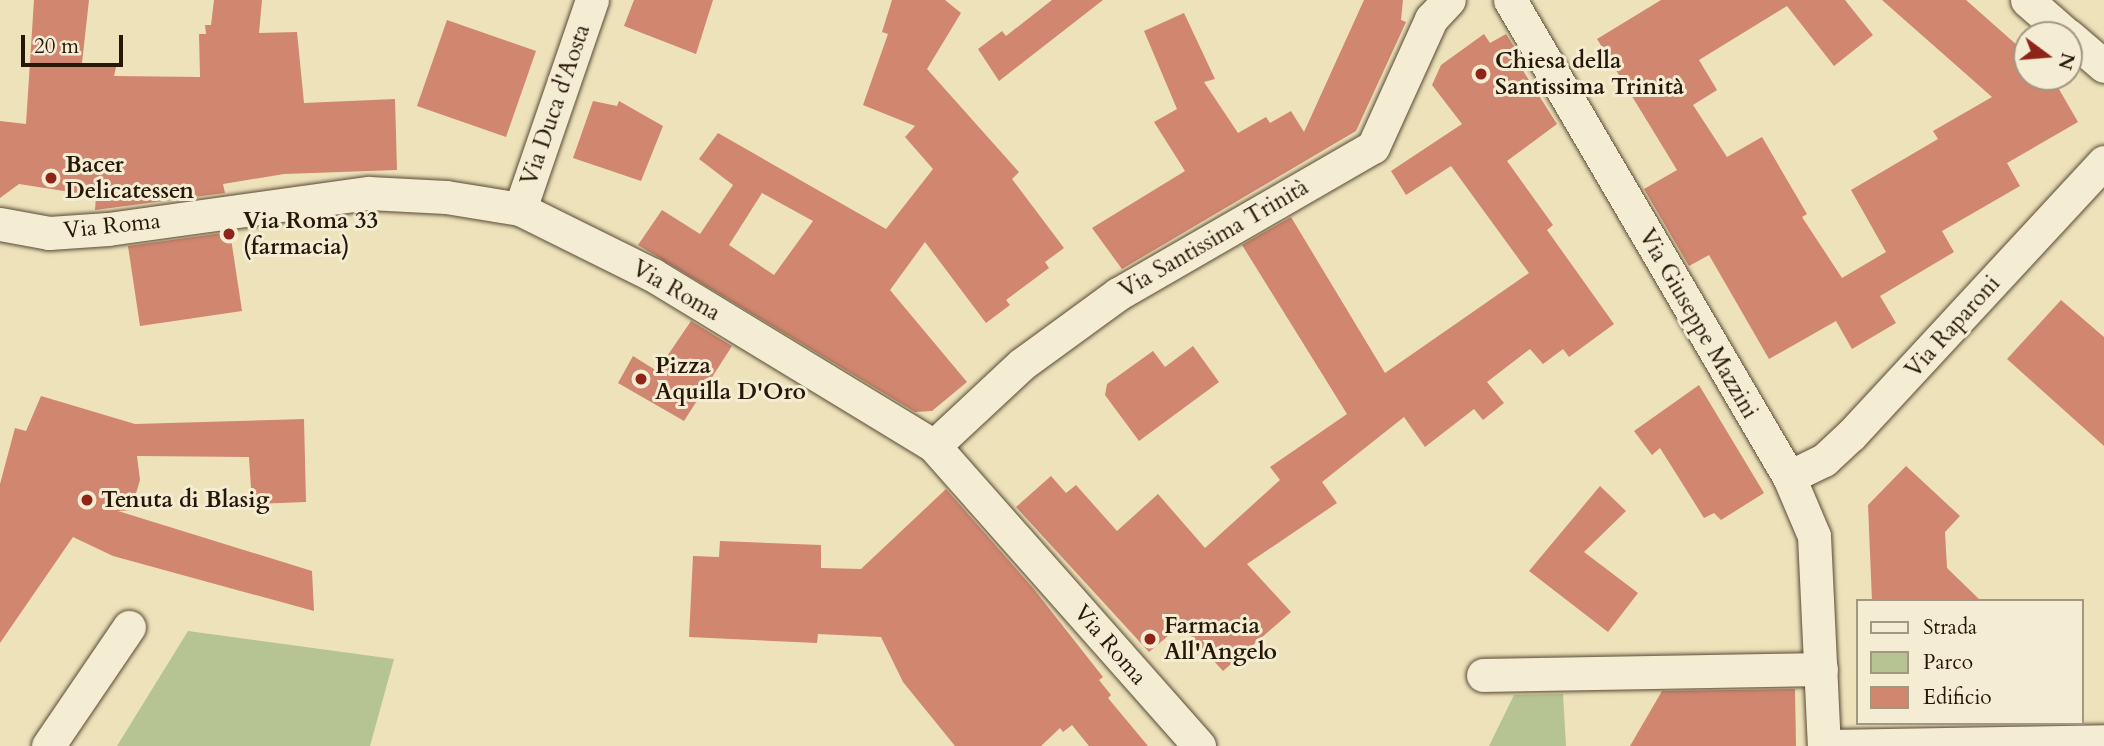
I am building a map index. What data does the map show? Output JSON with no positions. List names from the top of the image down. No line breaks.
{"streets":{"street":["Via Duca d'Aosta","Via Roma","Via Santissima Trinità","Via Giuseppe Mazzini","Via Raparoni"]},"crossings":[["Via Duca d'Aosta","Via Roma"],["Via Roma","Via Santissima Trinità"],["Via Giuseppe Mazzini","Via Raparoni"]],"places":["Chiesa della Santissima Trinità","Bacer Delicatessen","Via Roma 33 (farmacia)","Pizza Aquilla D'Oro","Tenuta di Blasig","Farmacia All'Angelo"],"legend":["Strada","Parco","Edificio"],"scale_bar":"20 m","north":"right"}
